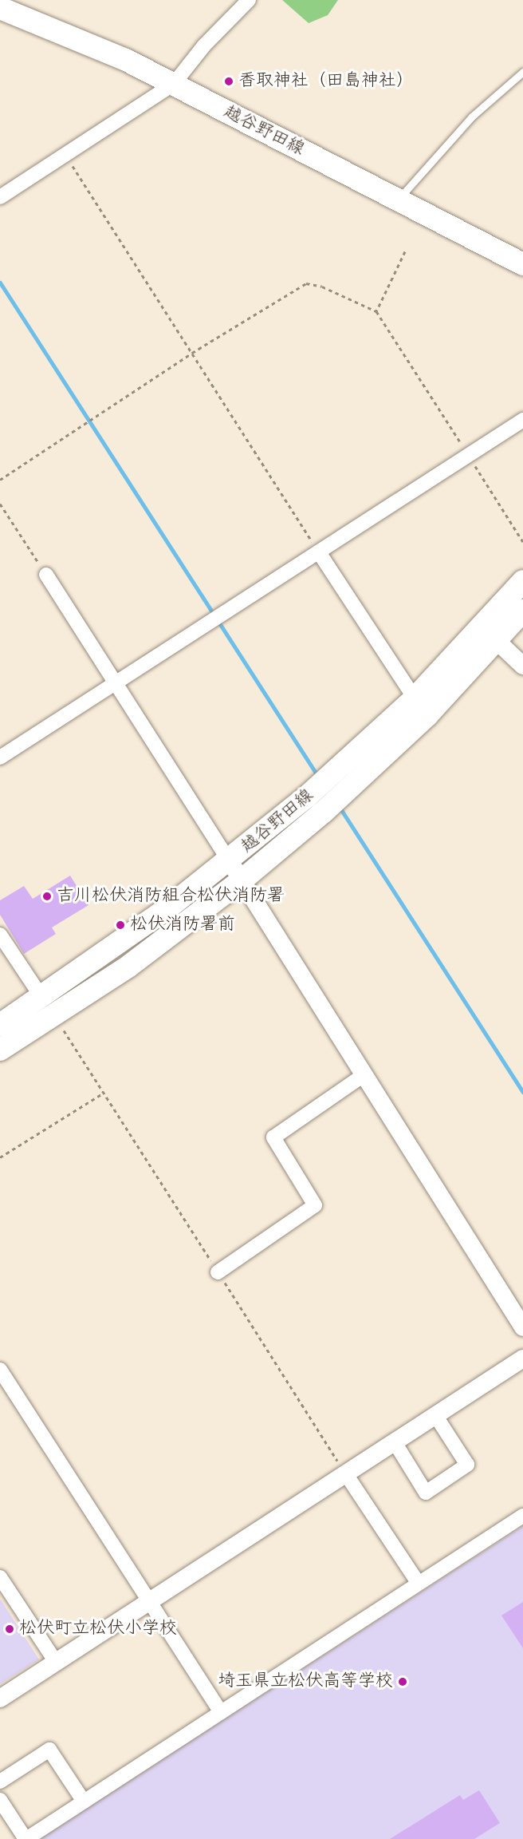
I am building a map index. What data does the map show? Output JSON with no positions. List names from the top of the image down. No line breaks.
{"streets":{"main road":["越谷野田線"]},"places":["香取神社（田島神社）","吉川松伏消防組合松伏消防署","松伏消防署前","松伏町立松伏小学校","埼玉県立松伏高等学校"]}
